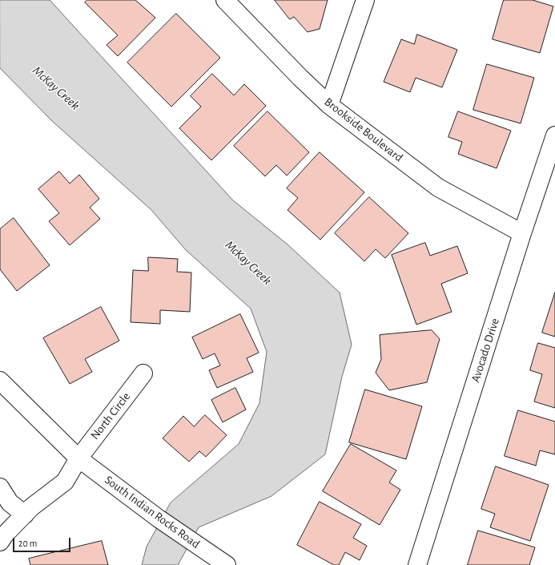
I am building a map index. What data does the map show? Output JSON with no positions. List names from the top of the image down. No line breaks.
{"streets":{"street":["Brookside Boulevard","Avocado Drive","North Circle","South Indian Rocks Road"]},"crossings":[["Brookside Boulevard","Avocado Drive"],["North Circle","South Indian Rocks Road"]],"water":["McKay Creek"],"scale_bar":"20 m"}
